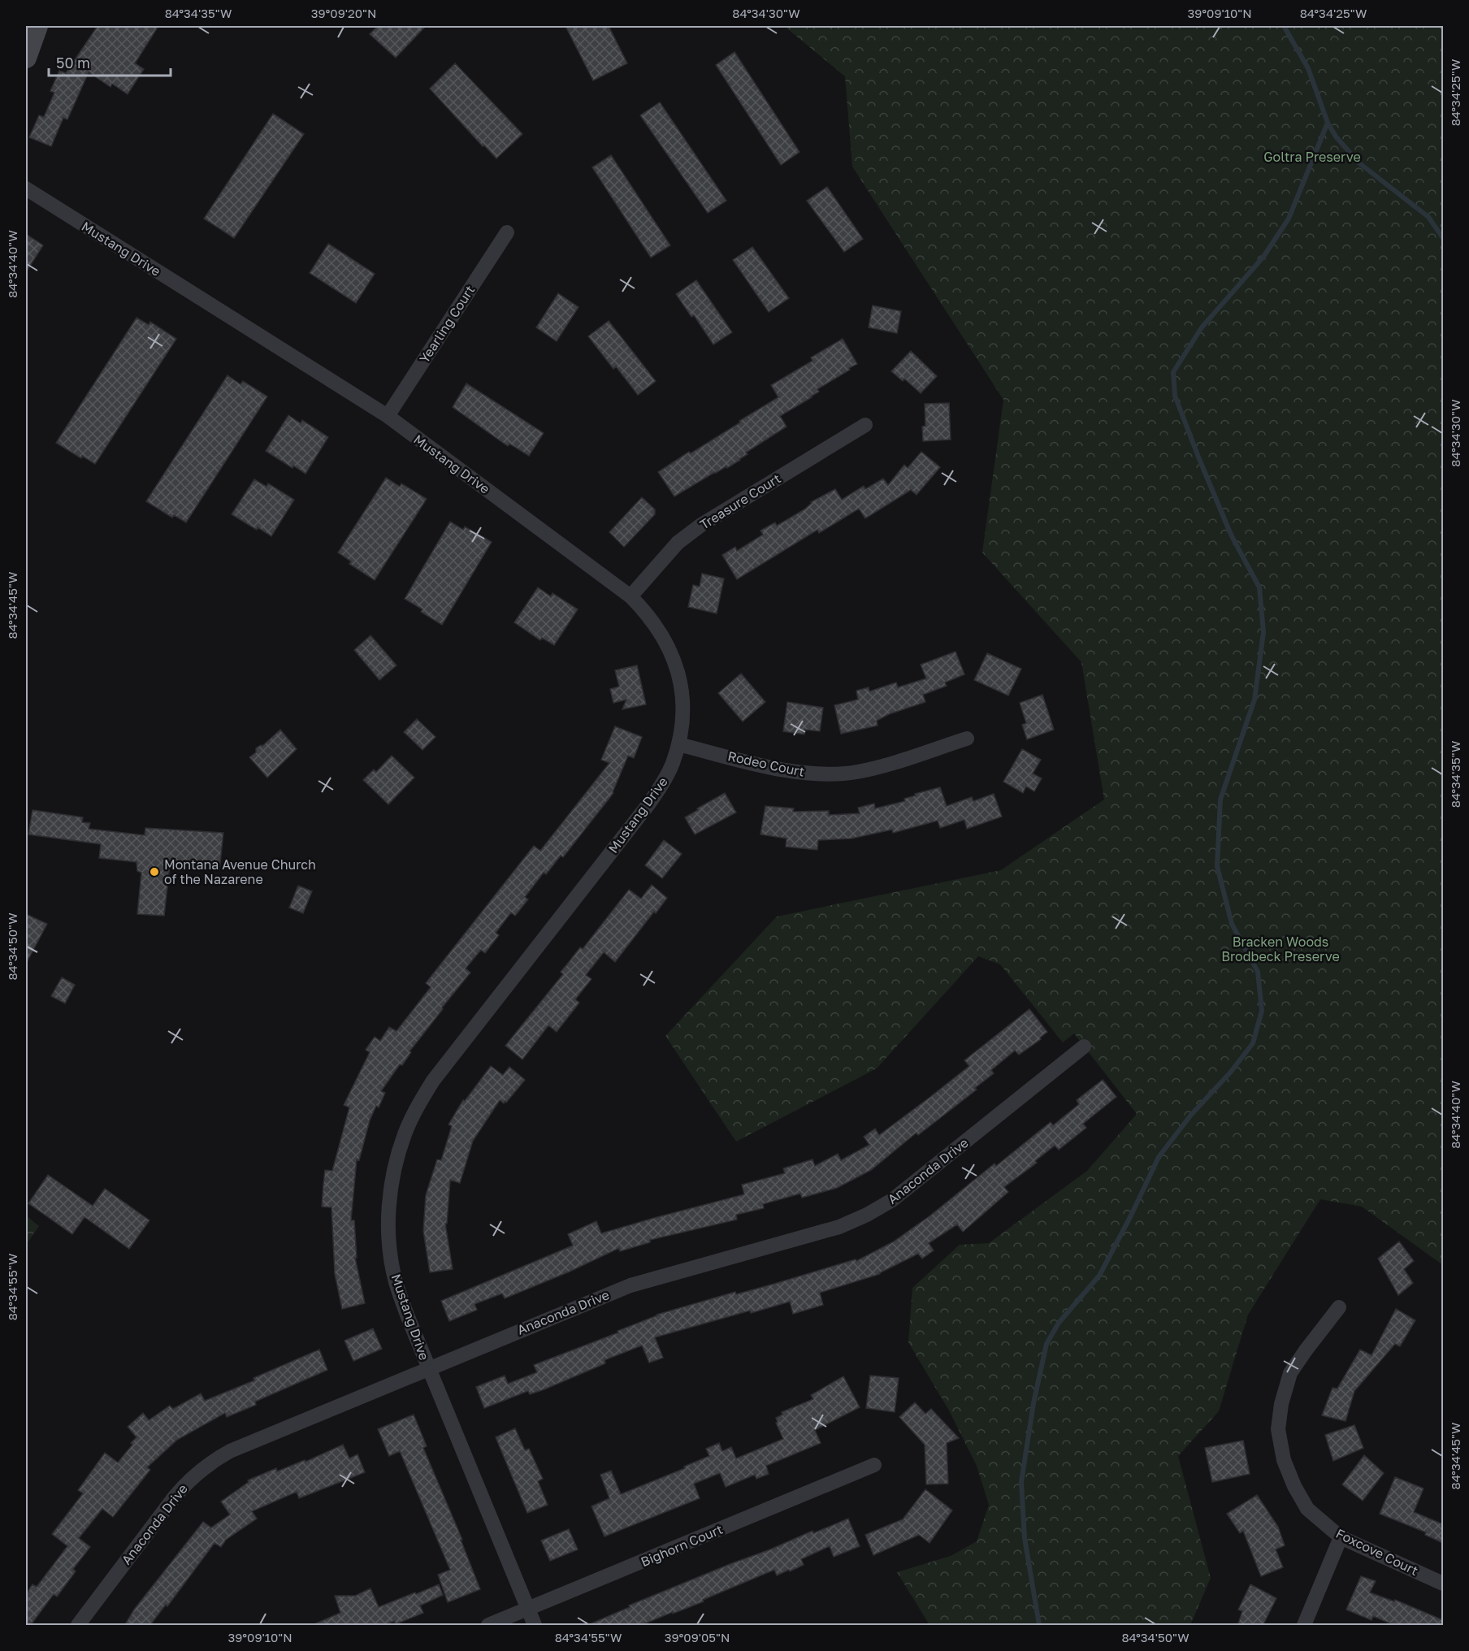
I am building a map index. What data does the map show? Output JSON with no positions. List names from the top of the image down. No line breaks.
{"streets":{"street":["Mustang Drive","Yearling Court","Treasure Court","Rodeo Court","Anaconda Drive","Bighorn Court","Foxcove Court"]},"crossings":[["Mustang Drive","Yearling Court"],["Mustang Drive","Treasure Court"],["Mustang Drive","Rodeo Court"],["Mustang Drive","Anaconda Drive"],["Mustang Drive","Bighorn Court"]],"parks":["Goltra Preserve","Bracken Woods Brodbeck Preserve"],"places":["Montana Avenue Church of the Nazarene"],"scale_bar":"50 m","coordinates":["84°34'35\"W","39°09'20\"N","84°34'30\"W","39°09'10\"N","84°34'25\"W","84°34'40\"W","84°34'45\"W","84°34'50\"W","84°34'55\"W","39°09'05\"N"]}
